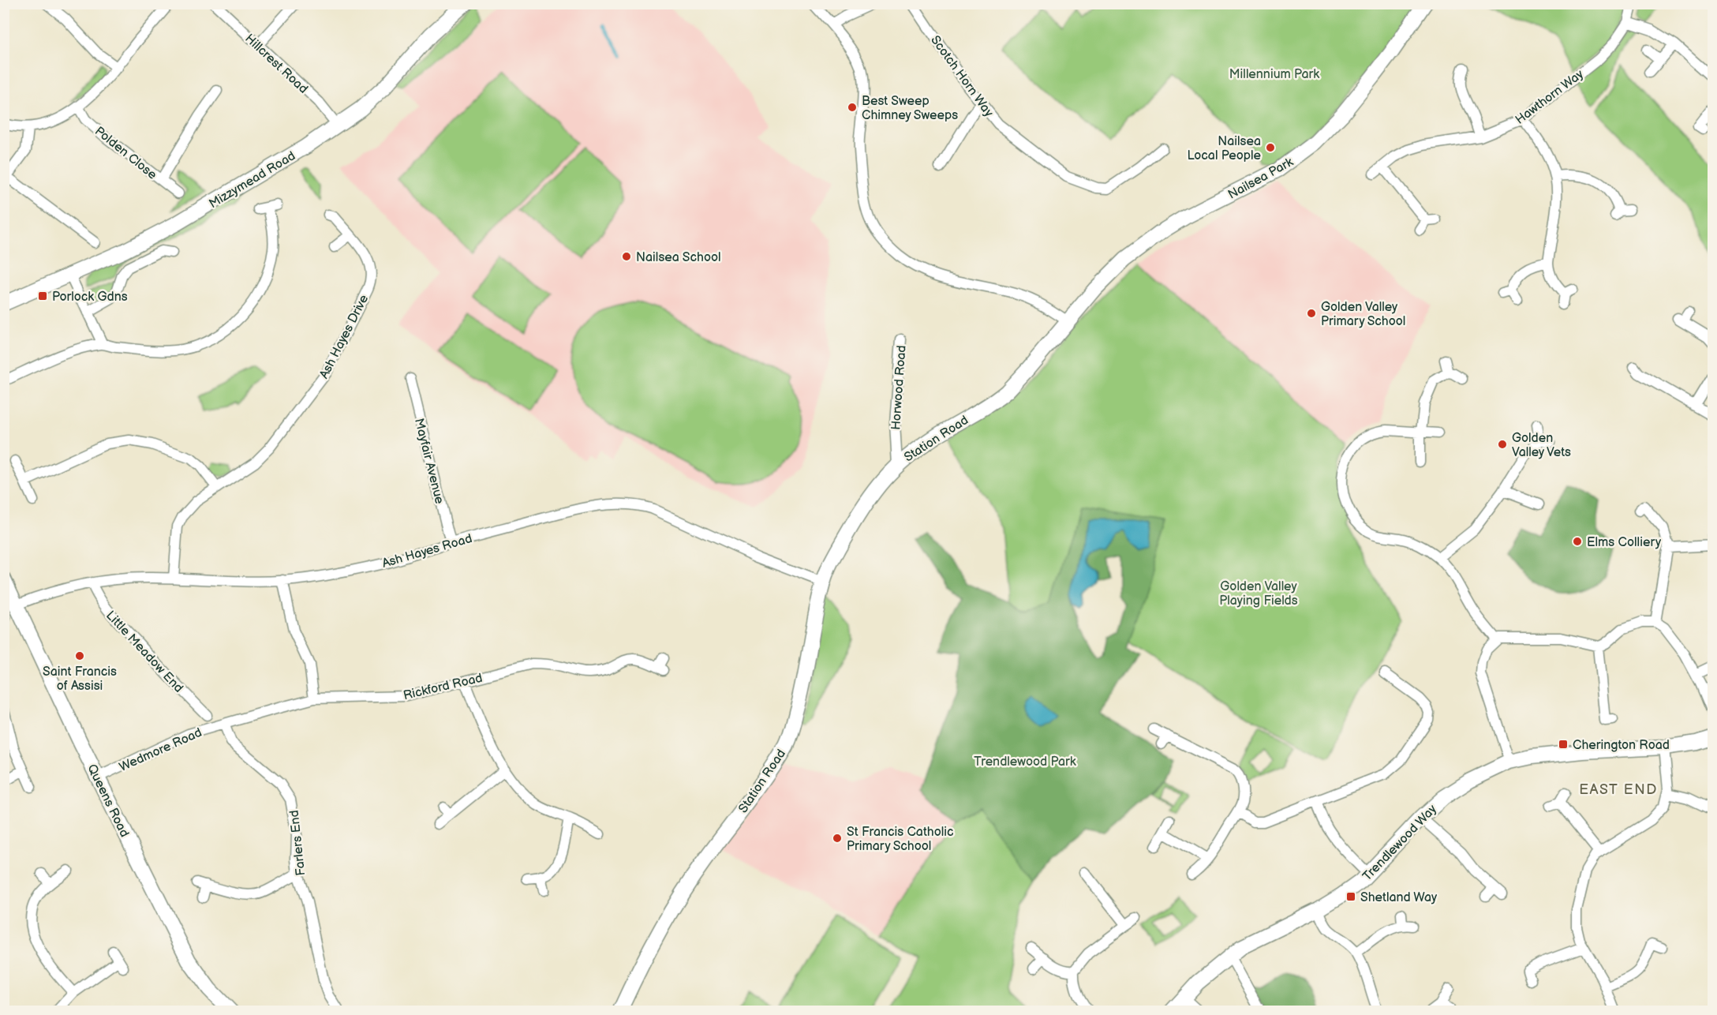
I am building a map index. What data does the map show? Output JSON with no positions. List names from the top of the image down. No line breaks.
{"streets":{"street":["Hillcrest Road","Scotch Horn Way","Hawthorn Way","Polden Close","Nailsea Park","Mizzymead Road","Ash Hayes Drive","Horwood Road","Station Road","Mayfair Avenue","Ash Hayes Road","Little Meadow End","Rickford Road","Wedmore Road","Queens Road","Trendlewood Way","Farlers End"]},"crossings":[["Hillcrest Road","Mizzymead Road"],["Nailsea Park","Station Road"],["Ash Hayes Drive","Ash Hayes Road"],["Horwood Road","Station Road"],["Station Road","Ash Hayes Road"],["Mayfair Avenue","Ash Hayes Road"],["Ash Hayes Road","Little Meadow End"],["Ash Hayes Road","Queens Road"],["Rickford Road","Wedmore Road"],["Rickford Road","Farlers End"],["Wedmore Road","Queens Road"],["Wedmore Road","Farlers End"]],"districts":["EAST END"],"parks":["Millennium Park","Golden Valley Playing Fields","Trendlewood Park"],"places":{"other":["Best Sweep Chimney Sweeps","Nailsea Local People","Nailsea School","Golden Valley Primary School","Golden Valley Vets","Elms Colliery","Saint Francis of Assisi","St Francis Catholic Primary School"],"transit":["Porlock Gdns","Cherington Road","Shetland Way"]}}
